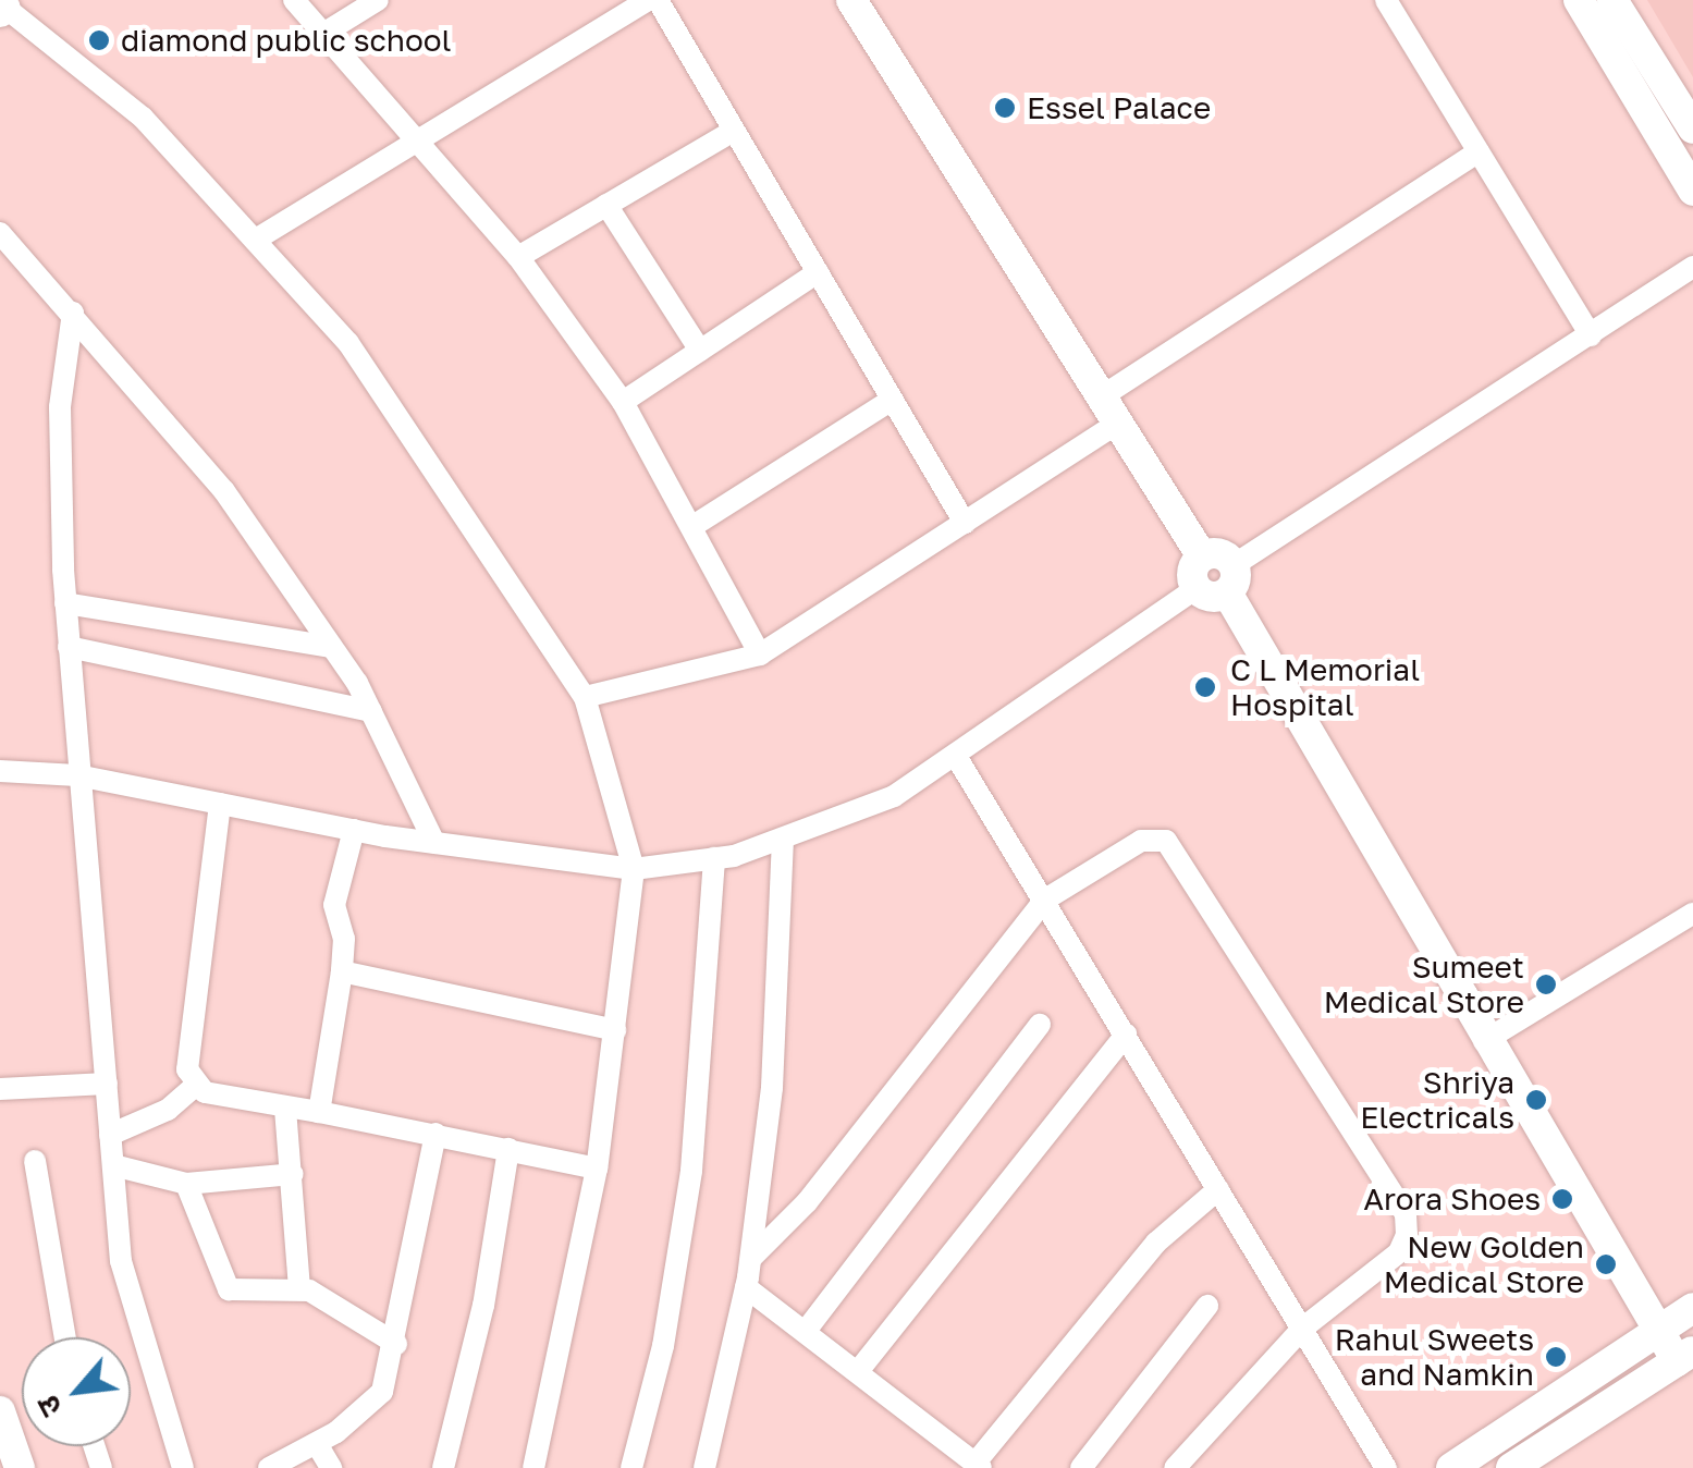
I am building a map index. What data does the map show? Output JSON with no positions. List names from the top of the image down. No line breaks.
{"places":["diamond public school","Essel Palace","C L Memorial Hospital","Sumeet Medical Store","Shriya Electricals","Arora Shoes","New Golden Medical Store","Rahul Sweets and Namkin"],"north":"bottom left"}
